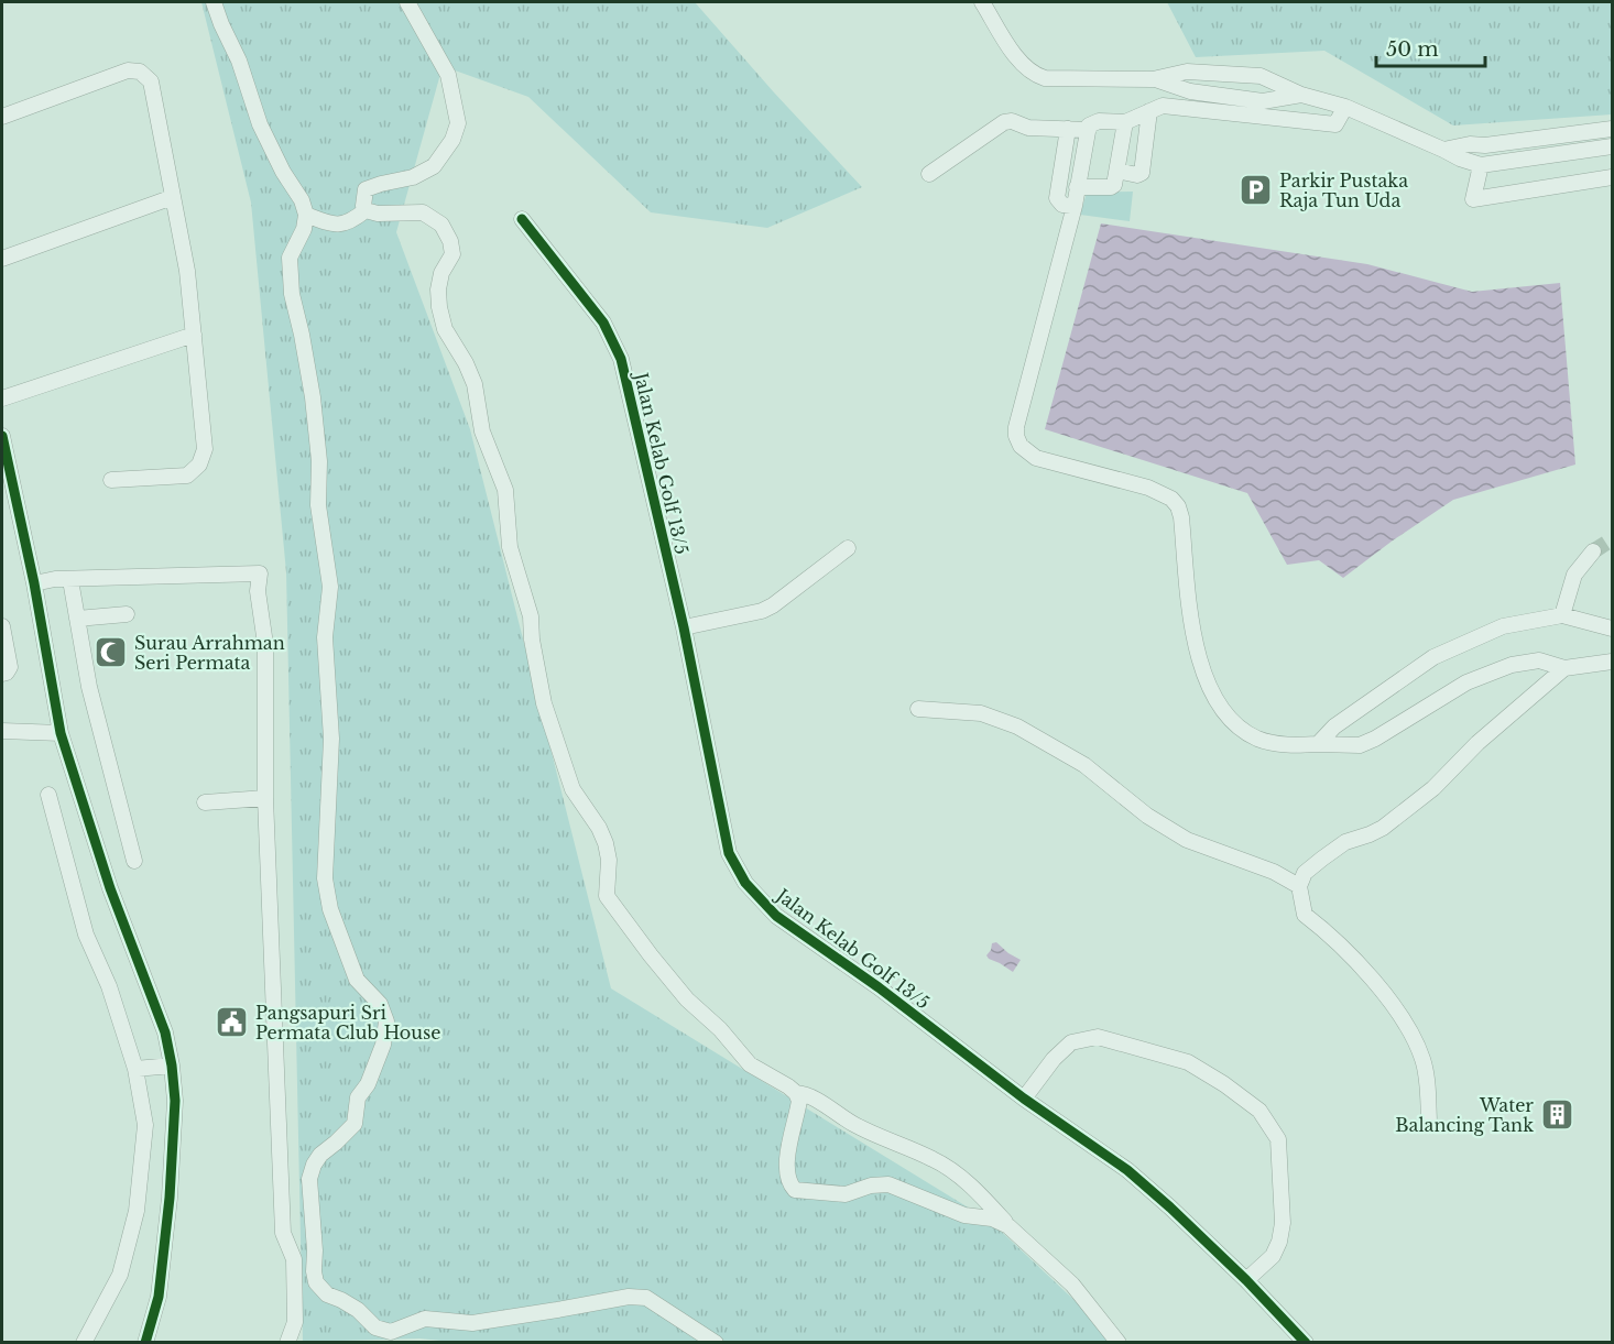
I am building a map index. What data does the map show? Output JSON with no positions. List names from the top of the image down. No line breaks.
{"streets":{"street":["Jalan Kelab Golf 13/5"]},"places":{"parking":["Parkir Pustaka Raja Tun Uda"],"mosque":["Surau Arrahman Seri Permata"],"public building":["Pangsapuri Sri Permata Club House"],"building":["Water Balancing Tank"]},"scale_bar":"50 m"}
